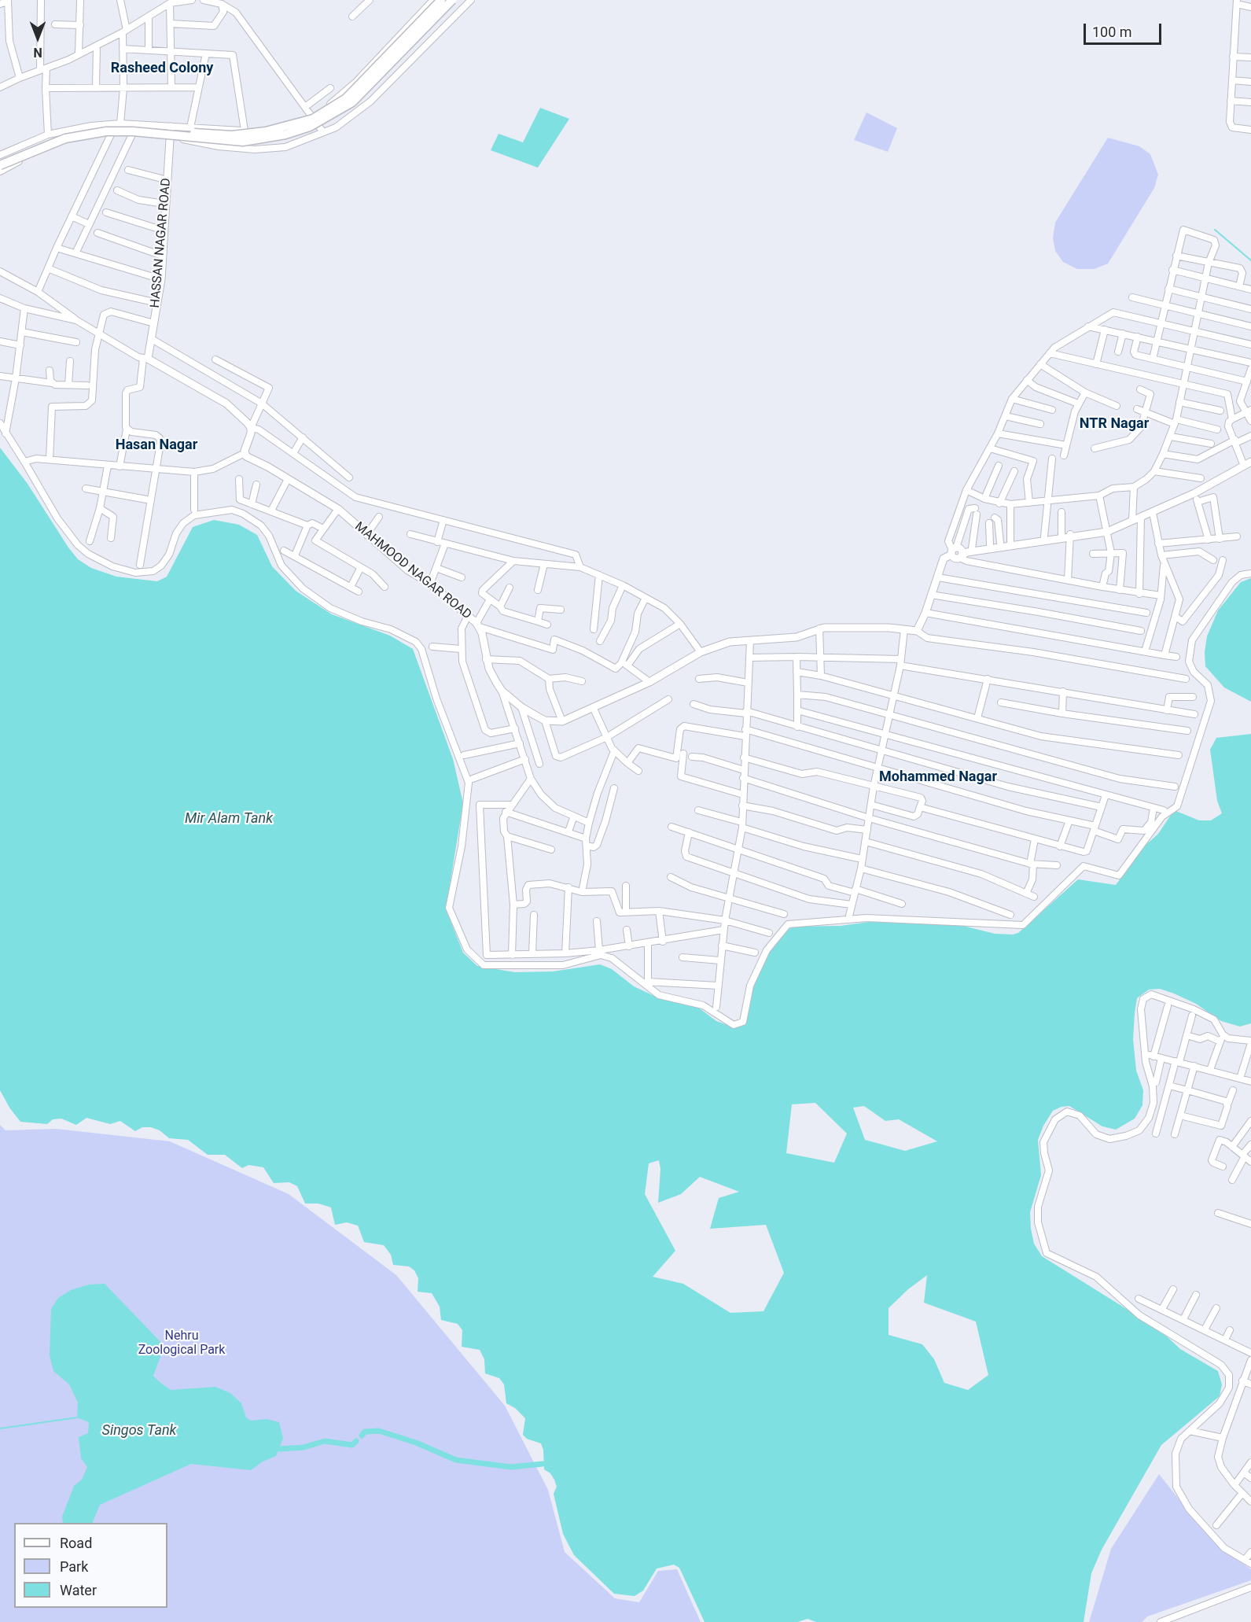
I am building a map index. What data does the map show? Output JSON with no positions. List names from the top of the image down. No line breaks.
{"streets":{"main road":["HASSAN NAGAR ROAD","MAHMOOD NAGAR ROAD"]},"districts":["Rasheed Colony","NTR Nagar","Hasan Nagar","Mohammed Nagar"],"water":["Mir Alam Tank","Singos Tank"],"parks":["Nehru Zoological Park"],"legend":["Road","Park","Water"],"scale_bar":"100 m","north":"bottom"}
